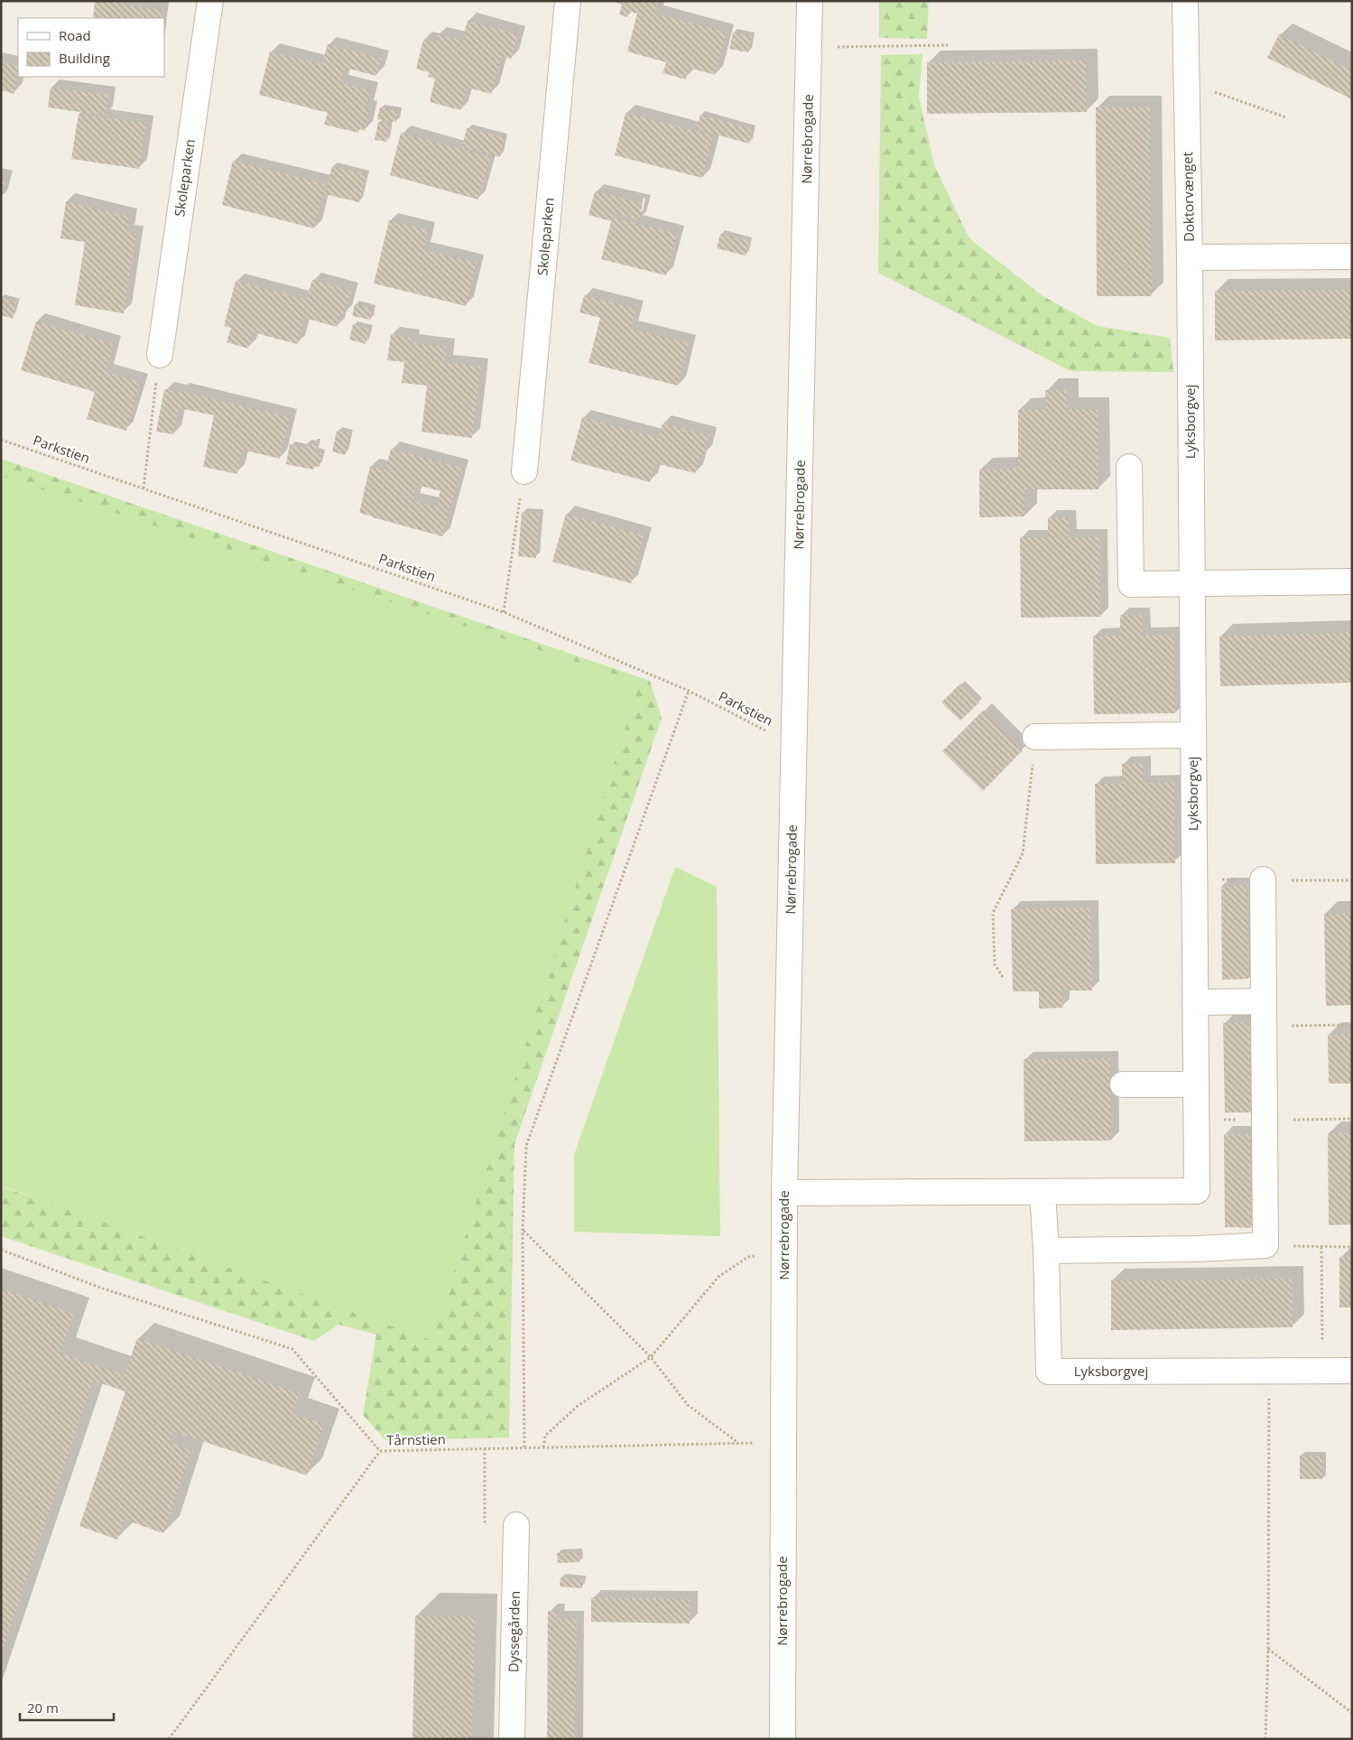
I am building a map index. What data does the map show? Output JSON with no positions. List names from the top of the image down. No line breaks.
{"streets":{"street":["Nørrebrogade","Skoleparken","Doktorvænget","Lyksborgvej","Dyssegården"],"path":["Parkstien","Tårnstien"]},"crossings":[["Nørrebrogade","Lyksborgvej"],["Nørrebrogade","Parkstien"],["Nørrebrogade","Tårnstien"],["Doktorvænget","Lyksborgvej"]],"legend":["Road","Building"],"scale_bar":"20 m"}
